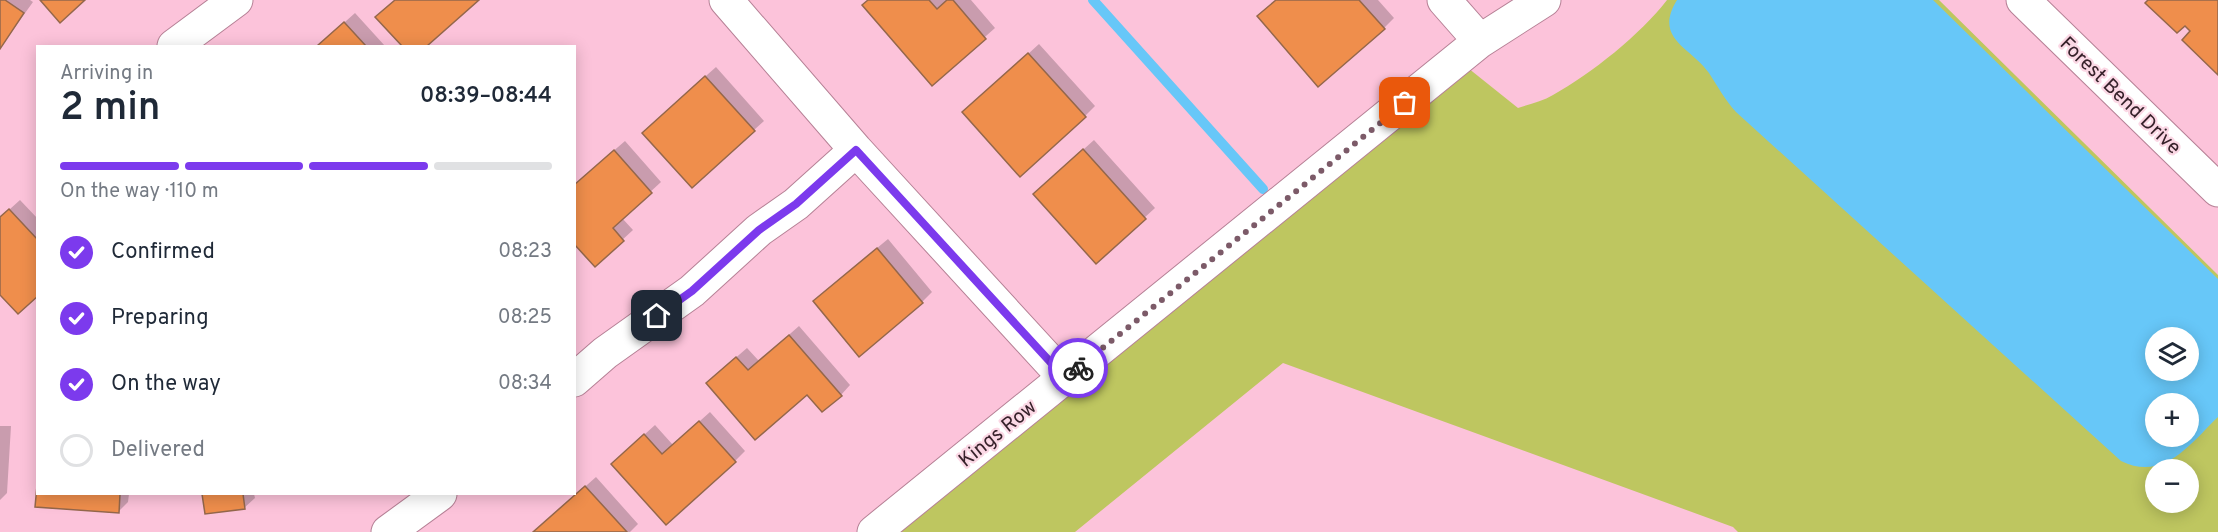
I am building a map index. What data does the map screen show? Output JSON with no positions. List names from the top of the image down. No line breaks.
{"streets":{"street":["Forest Bend Drive","Kings Row"]},"page":{"heading":["2 min","Arriving in","08:39–08:44"],"bar":"On the way · 110 m","list":[["Confirmed","08:23"],["Preparing","08:25"],["On the way","08:34"],"Delivered"],"map_buttons":["+","−"]}}
